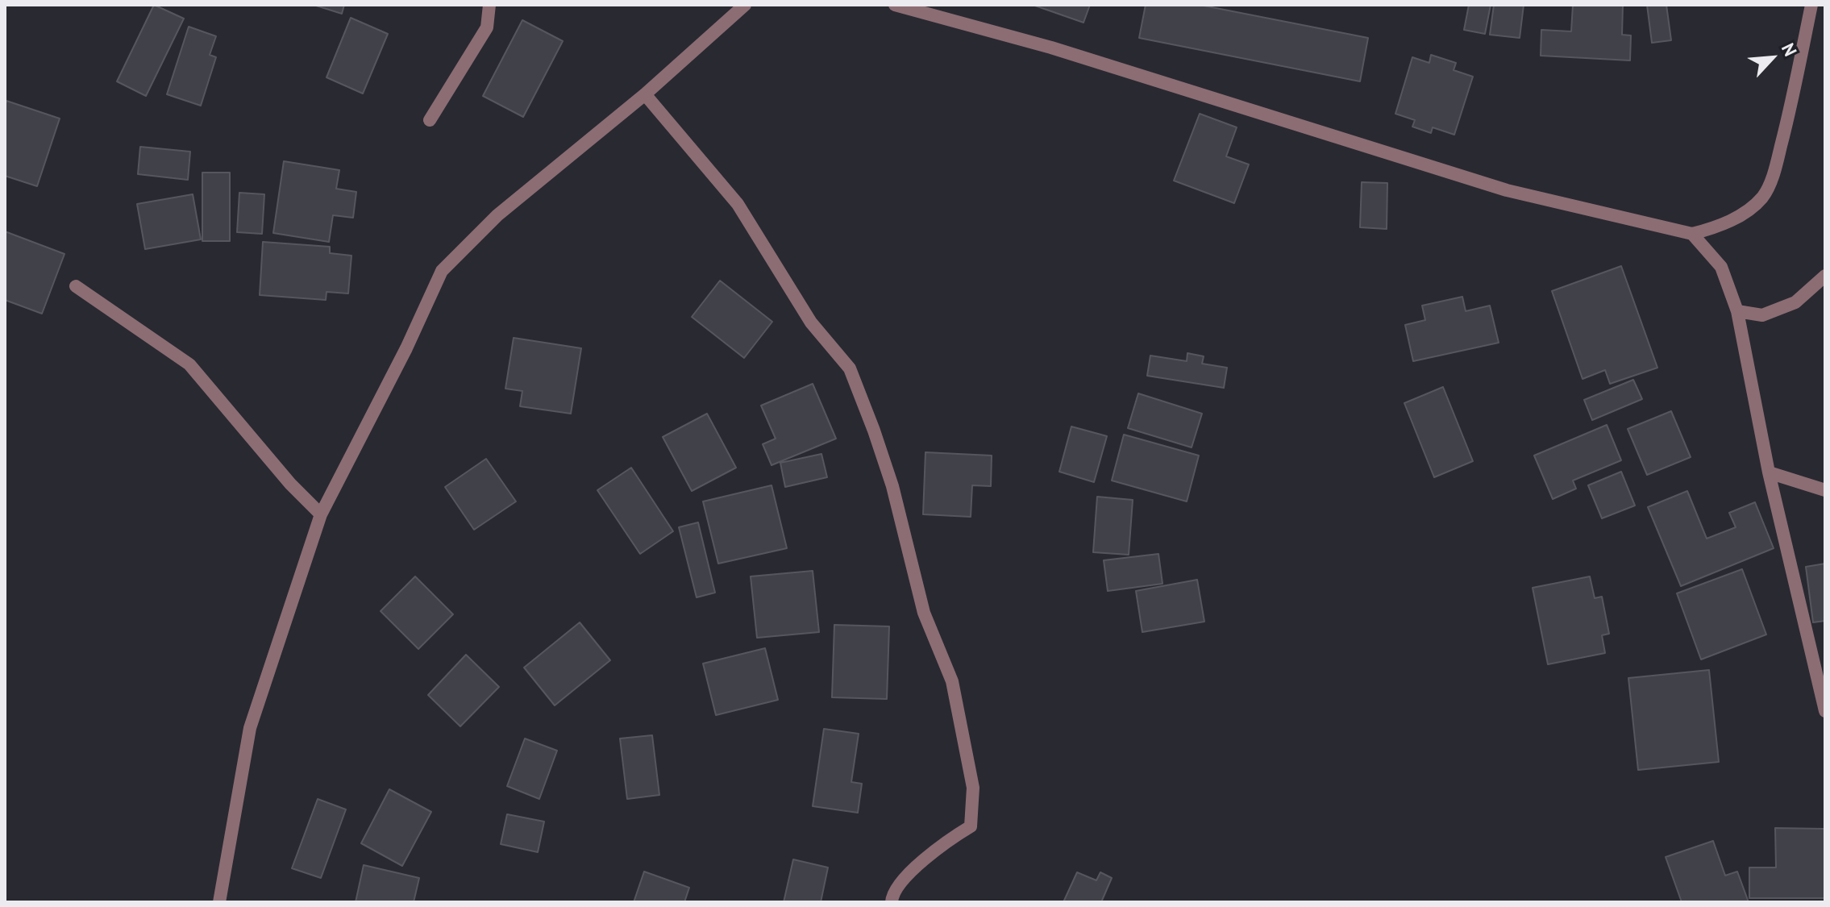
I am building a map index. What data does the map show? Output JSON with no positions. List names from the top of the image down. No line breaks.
{"north":"top right"}
